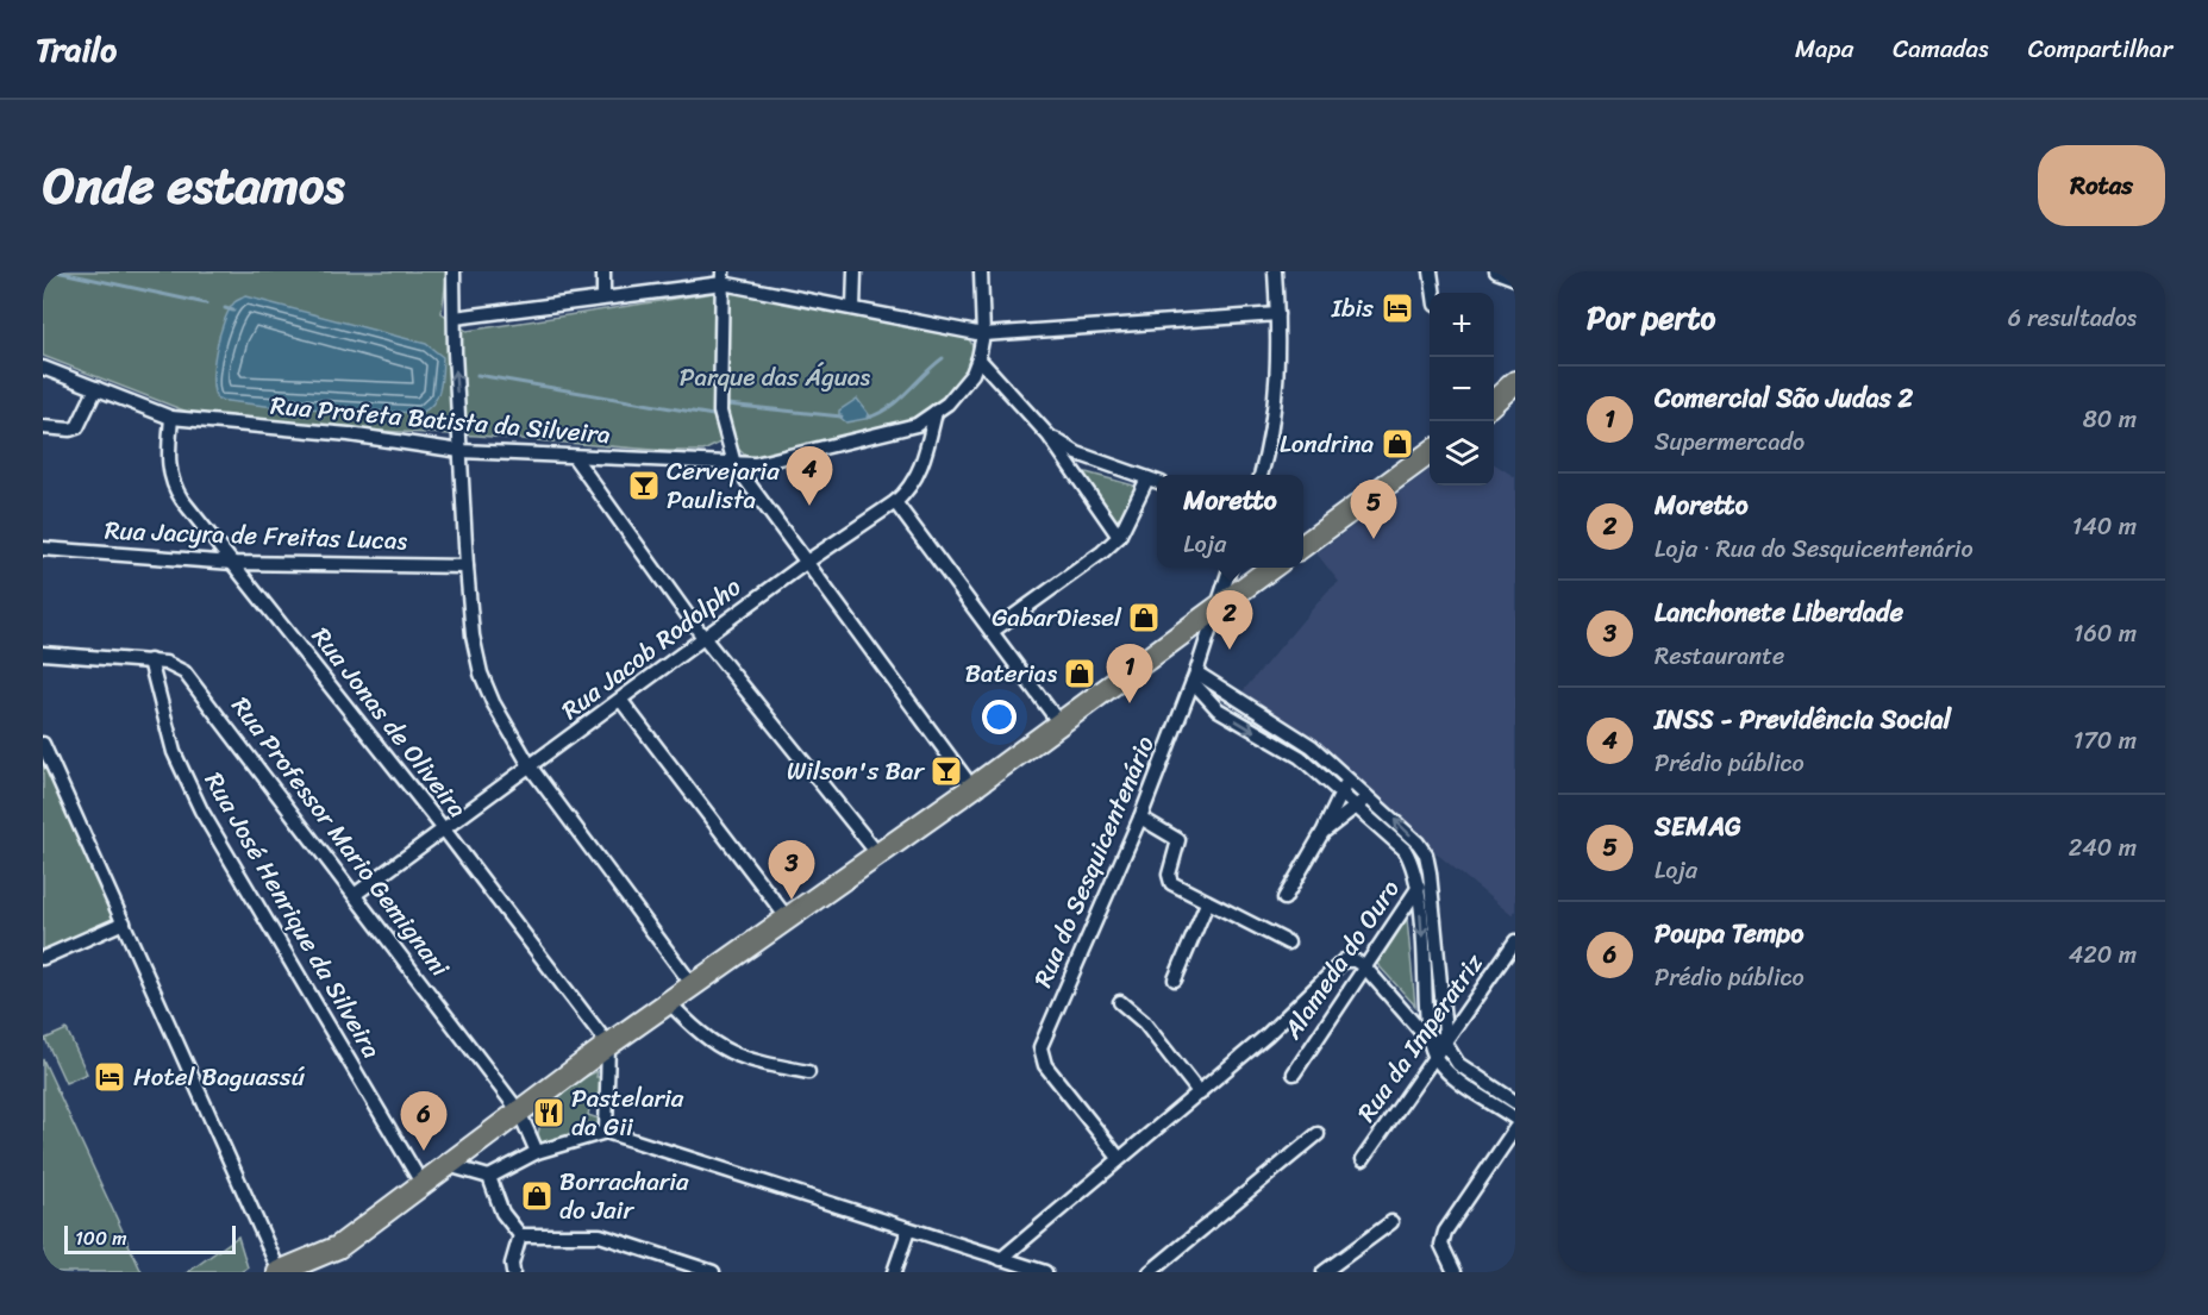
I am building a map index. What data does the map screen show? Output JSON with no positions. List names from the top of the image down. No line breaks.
{"streets":{"street":["Rua Profeta Batista da Silveira","Rua Jacyra de Freitas Lucas","Rua Jacob Rodolpho","Rua Jonas de Oliveira","Rua Professor Mario Gemignani","Rua do Sesquicentenário","Rua José Henrique da Silveira","Alameda do Ouro","Rua da Imperatriz"]},"crossings":[["Rua Profeta Batista da Silveira","Rua Jacob Rodolpho"],["Rua Profeta Batista da Silveira","Rua Jonas de Oliveira"],["Rua Jacyra de Freitas Lucas","Rua Jonas de Oliveira"],["Rua Jacob Rodolpho","Rua Jonas de Oliveira"],["Rua Jacob Rodolpho","Rua Professor Mario Gemignani"],["Rua Professor Mario Gemignani","Rua José Henrique da Silveira"]],"parks":["Parque das Águas"],"places":{"hotel":["Ibis","Hotel Baguassú"],"shop":["Londrina","GabarDiesel","Baterias","Borracharia do Jair"],"bar":["Cervejaria Paulista","Wilson's Bar"],"restaurant":["Pastelaria da Gii"]},"scale_bar":"100 m","page":{"header":"Trailo","nav":["Mapa","Camadas","Compartilhar"],"title":"Onde estamos","buttons":"Rotas","heading":["Por perto","6 resultados"],"map_buttons":["+","−"],"list":[{"mark":"1","name":"Comercial São Judas 2","note":"Supermercado","value":"80 m"},{"mark":"2","name":"Moretto","note":"Loja · Rua do Sesquicentenário","value":"140 m"},{"mark":"3","name":"Lanchonete Liberdade","note":"Restaurante","value":"160 m"},{"mark":"4","name":"INSS - Previdência Social","note":"Prédio público","value":"170 m"},{"mark":"5","name":"SEMAG","note":"Loja","value":"240 m"},{"mark":"6","name":"Poupa Tempo","note":"Prédio público","value":"420 m"}],"pins":["4","5","2","1","3","6"],"popup":["Moretto","Loja"],"scale":"100 m"}}
